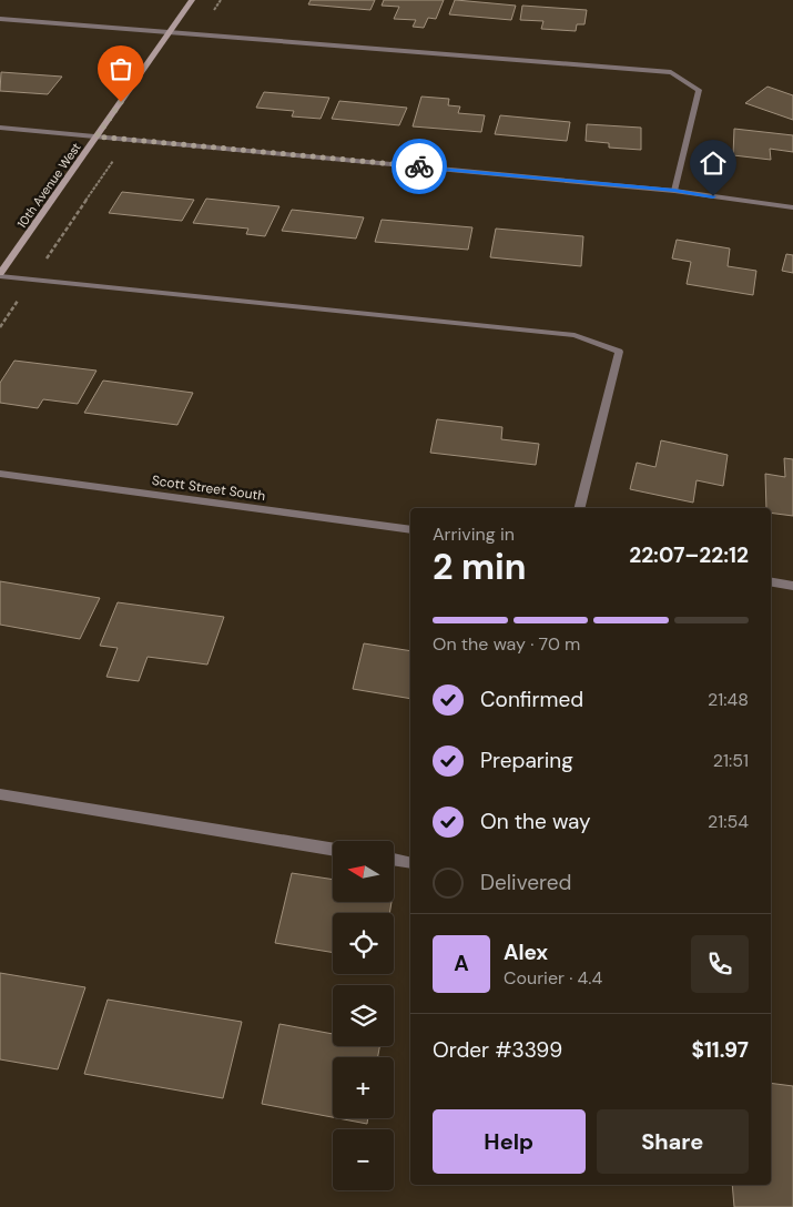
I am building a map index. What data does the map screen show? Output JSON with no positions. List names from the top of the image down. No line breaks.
{"streets":{"main road":["10th Avenue West"],"street":["Scott Street South"]},"north":"left","page":{"heading":["2 min","Arriving in","22:07–22:12"],"panel":["Alex","Courier · 4.4","Order #3399","$11.97"],"bar":"On the way · 70 m","list":[["Confirmed","21:48"],["Preparing","21:51"],["On the way","21:54"],"Delivered"],"map_buttons":["+","−"],"round":"A","buttons":["Help","Share"]}}
